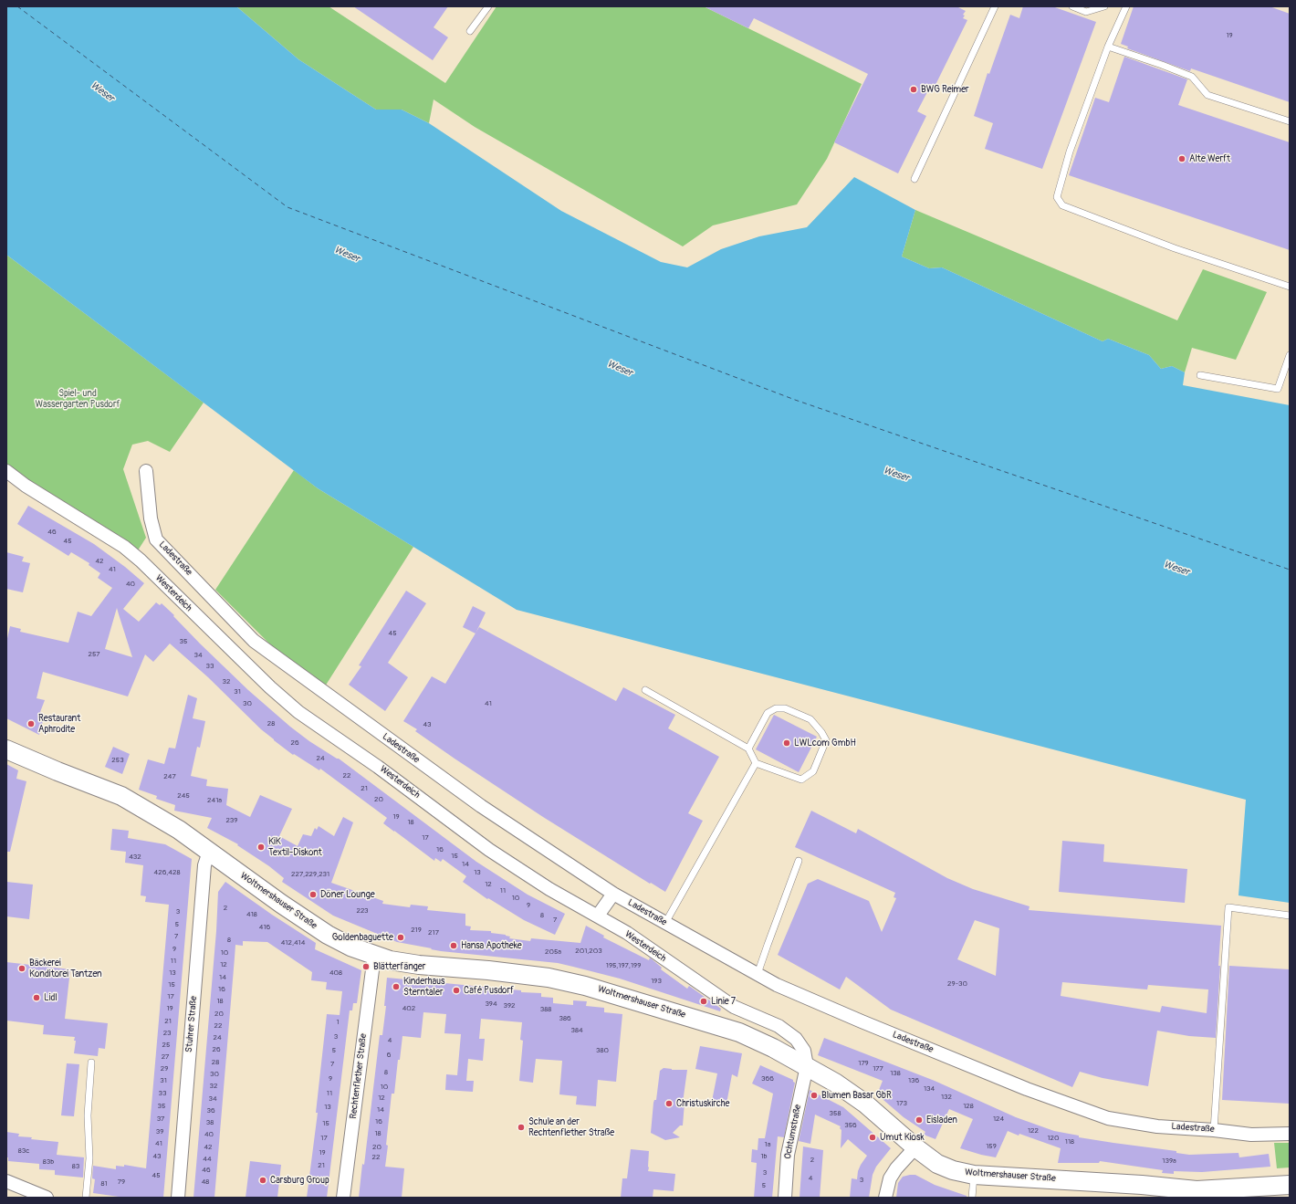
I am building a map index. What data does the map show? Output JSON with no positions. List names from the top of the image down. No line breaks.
{"streets":{"street":["Ladestraße","Westerdeich","Woltmershauser Straße","Stuhrer Straße","Rechtenflether Straße","Ochtumstraße"]},"crossings":[["Westerdeich","Woltmershauser Straße"],["Westerdeich","Ochtumstraße"],["Woltmershauser Straße","Stuhrer Straße"],["Woltmershauser Straße","Rechtenflether Straße"],["Woltmershauser Straße","Ochtumstraße"]],"water":["Weser"],"parks":["Spiel- und Wassergarten Pusdorf"],"places":["BWG Reimer","Alte Werft","Restaurant Aphrodite","LWLcom GmbH","KiK Textil-Diskont","Döner Lounge","Goldenbaguette","Hansa Apotheke","Blätterfänger","Bäckerei Konditorei Tantzen","Kinderhaus Sterntaler","Café Pusdorf","Lidl","Linie 7","Blumen Basar GbR","Christuskirche","Eisladen","Schule an der Rechtenflether Straße","Umut Kiosk","Carsburg Group"],"house_numbers":["19","46","45","42","41","40","45","35","257","34","33","32","31","30","41","28","43","26","24","253","22","247","21","245","20","241a","19","239","18","17","16","15","432","14","426,428","13","227,229,231","12","11","10","9","2","223","3","418","8","7","5","416","219","217","7","8","412,414","9","201,203","205a","10","11","12","195,197,199","13","408","14","193","29-30","15","16","17","18","394","392","19","402","388","20","386","21","1","22","384","23","3","24","4","25","26","5","380","6","27","28","179","7","29","177","8","138","30","9","366","31","136","32","10","134","33","11","132","12","34","173","35","128","13","14","36","358","37","124","16","38","15","356","122","39","18","40","17","120","118","41","1a","159","42","20","83c","19","43","1b","22","44","2","139a","83b","21","83","46","3","45","4","3","79","48","81","5"]}
